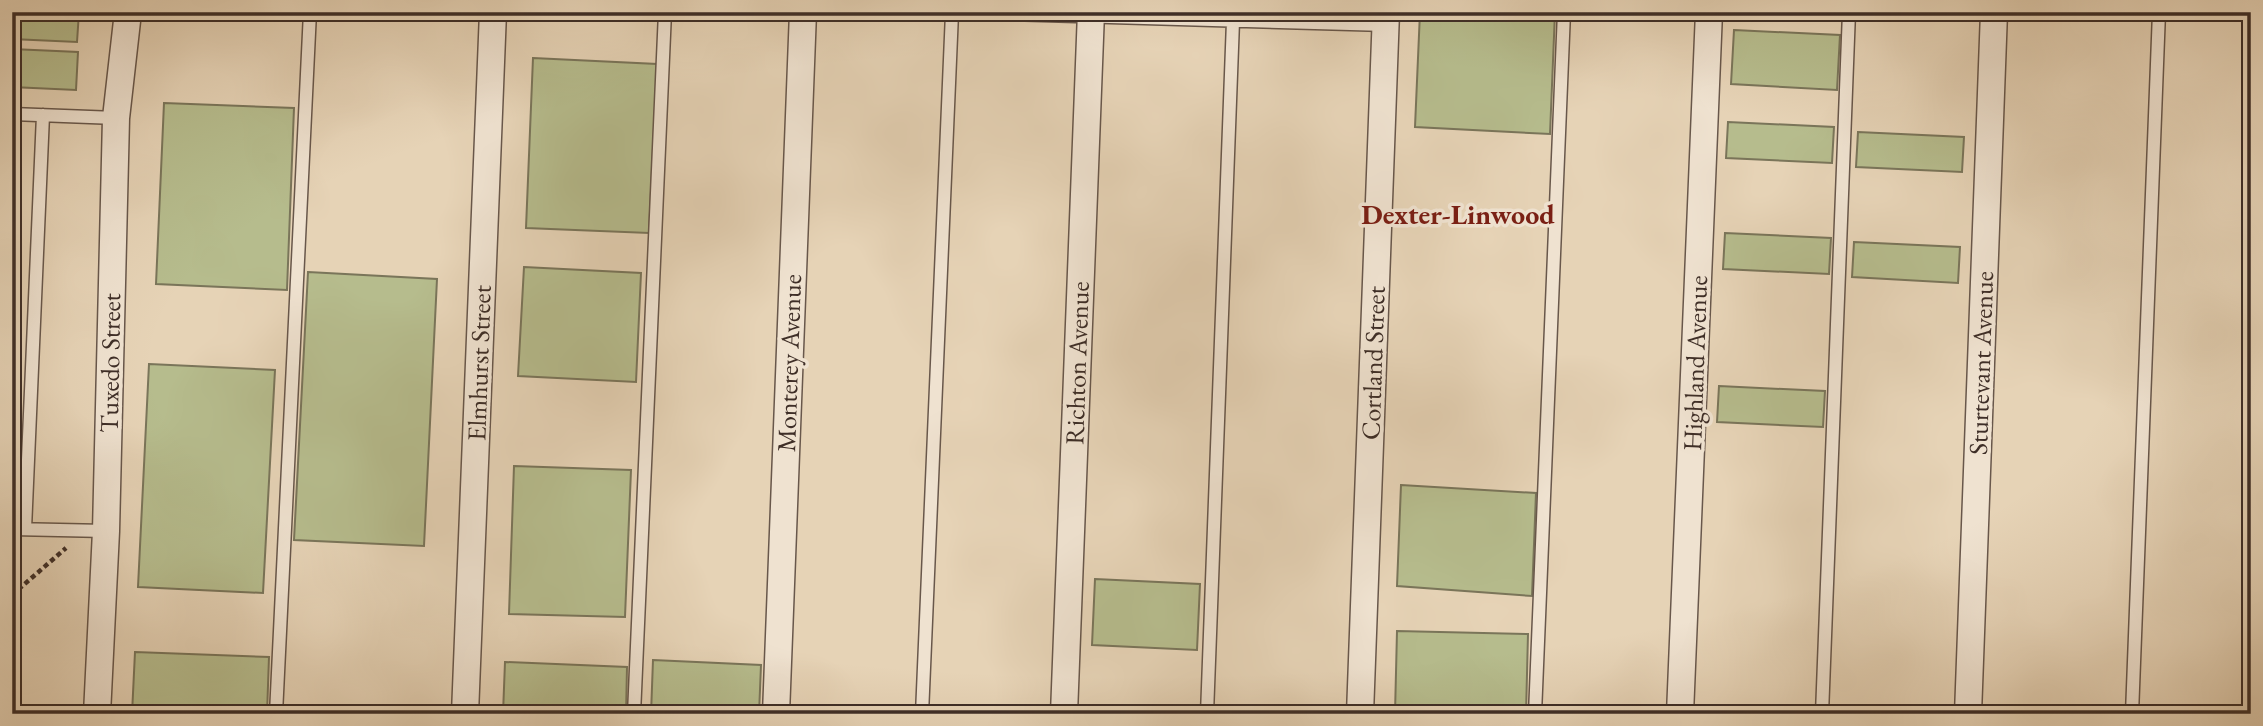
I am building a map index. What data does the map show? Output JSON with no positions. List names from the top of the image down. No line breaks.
{"streets":{"street":["Tuxedo Street","Elmhurst Street","Monterey Avenue","Richton Avenue","Cortland Street","Highland Avenue","Sturtevant Avenue"]},"districts":["Dexter-Linwood"]}
